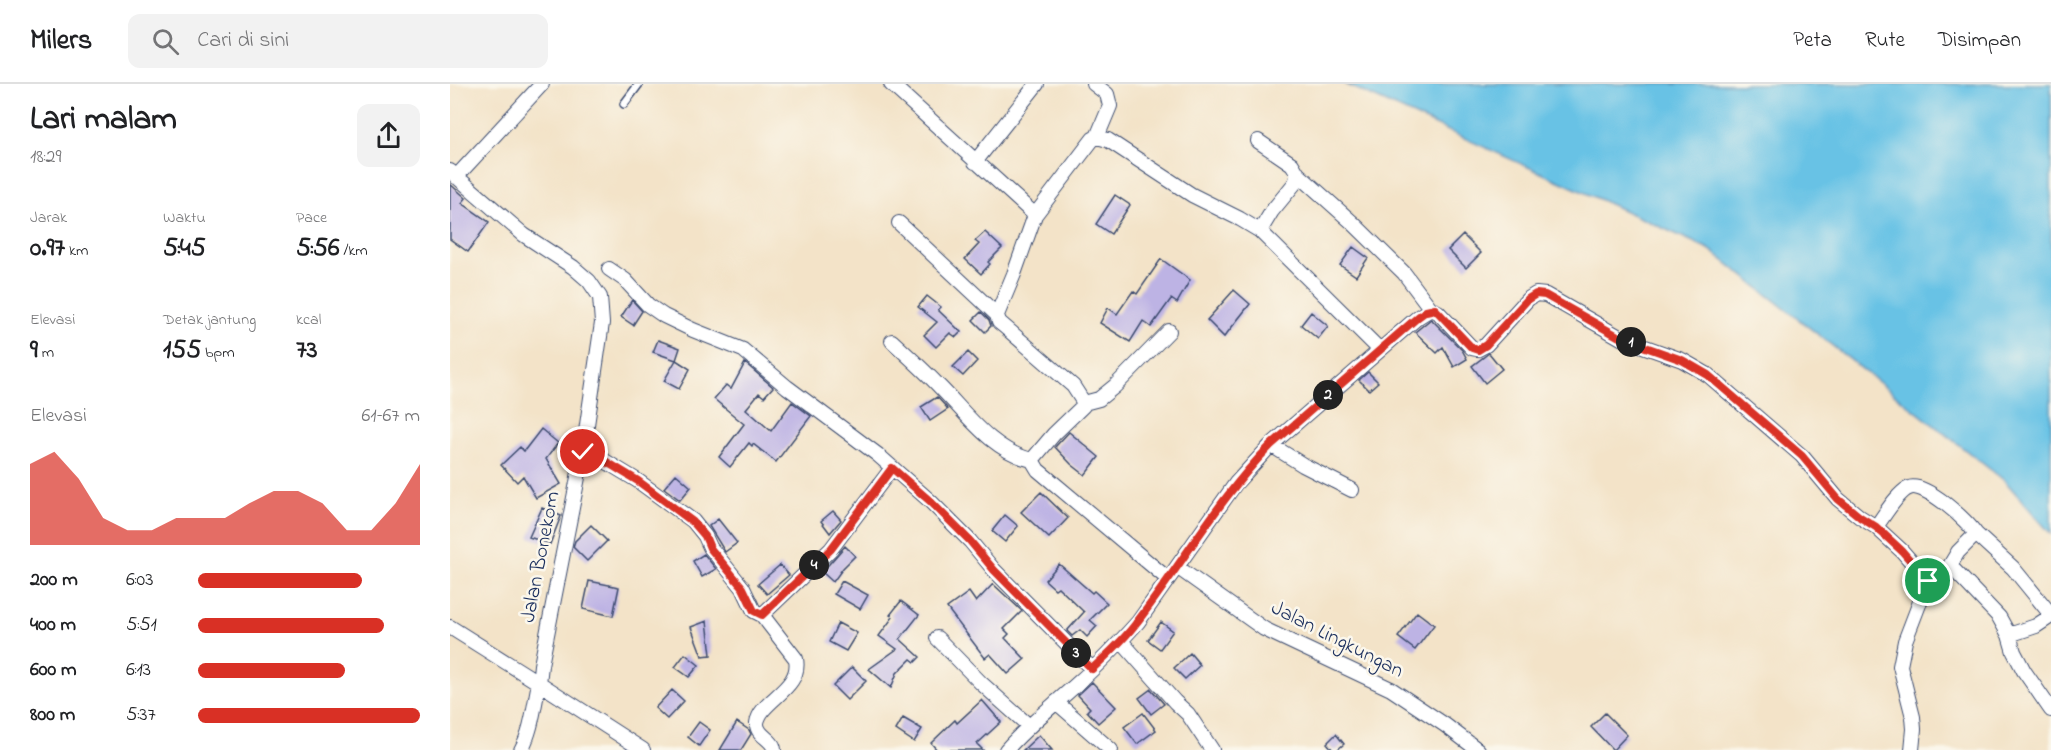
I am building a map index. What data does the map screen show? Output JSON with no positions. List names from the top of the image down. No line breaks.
{"streets":{"street":["Jalan Bonekom","Jalan Lingkungan"]},"page":{"header":"Milers","search":"Cari di sini","nav":["Peta","Rute","Disimpan"],"heading":["Lari malam","18:29"],"stats":[["Jarak","0.97 km"],["Waktu","5:45"],["Pace","5:56 /km"],["Elevasi","9 m"],["Detak jantung","155 bpm"],["kcal","73"]],"pins":["1","2","4","3"],"chart":["Elevasi","61–67 m"],"list":[{"name":"200 m","note":"6:03"},{"name":"400 m","note":"5:51"},{"name":"600 m","note":"6:13"},{"name":"800 m","note":"5:37"}]}}
